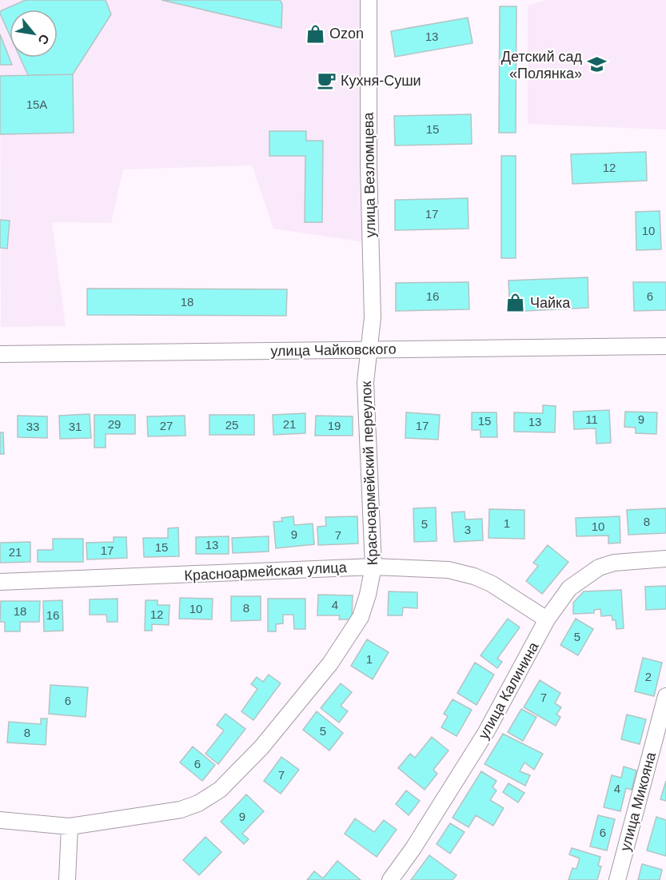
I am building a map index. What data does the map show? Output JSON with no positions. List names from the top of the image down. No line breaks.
{"streets":{"street":["улица Везломцева","улица Чайковского","Красноармейский переулок","Красноармейская улица","улица Калинина","улица Микояна"]},"crossings":[["улица Везломцева","улица Чайковского"],["улица Везломцева","Красноармейский переулок"],["улица Чайковского","Красноармейский переулок"],["Красноармейский переулок","Красноармейская улица"],["Красноармейская улица","улица Калинина"]],"places":{"shop":["Ozon","Чайка"],"school or university":["Детский сад «Полянка»"],"cafe":["Кухня-Суши"]},"house_numbers":["13","15А","15","12","17","10","16","6","18","11","9","15","13","29","21","25","27","19","17","33","31","8","1","5","10","3","9","7","13","15","17","21","4","8","10","18","12","16","5","1","2","7","6","5","8","6","7","4","9","6"],"north":"bottom right"}
